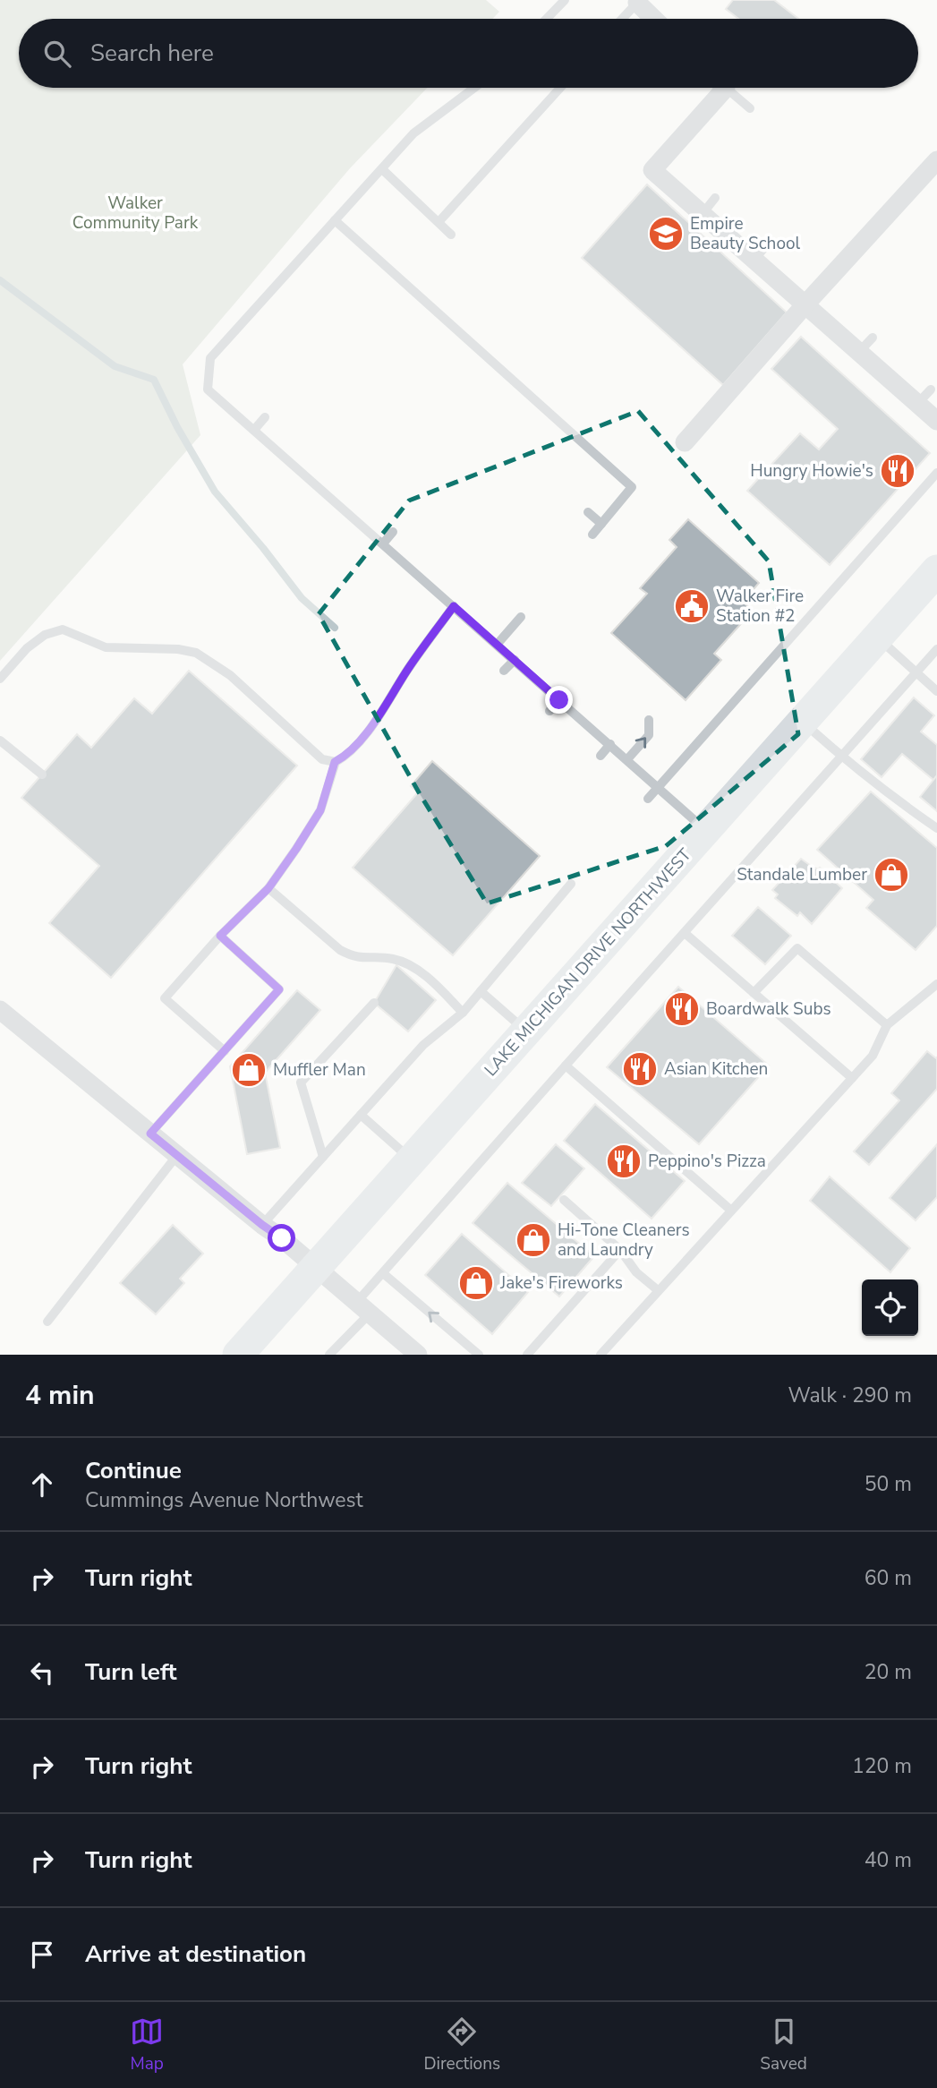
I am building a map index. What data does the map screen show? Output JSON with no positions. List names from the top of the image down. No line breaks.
{"streets":{"highway":["LAKE MICHIGAN DRIVE NORTHWEST"]},"parks":["Walker Community Park"],"places":{"school or university":["Empire Beauty School"],"restaurant":["Hungry Howie's","Boardwalk Subs","Asian Kitchen","Peppino's Pizza"],"public building":["Walker Fire Station #2"],"shop":["Standale Lumber","Muffler Man","Hi-Tone Cleaners and Laundry","Jake's Fireworks"]},"page":{"search":"Search here","heading":["4 min","Walk · 290 m"],"list":[["Continue","Cummings Avenue Northwest","50 m"],["Turn right","60 m"],["Turn left","20 m"],["Turn right","120 m"],["Turn right","40 m"],"Arrive at destination"],"nav":["Map","Directions","Saved"]}}
